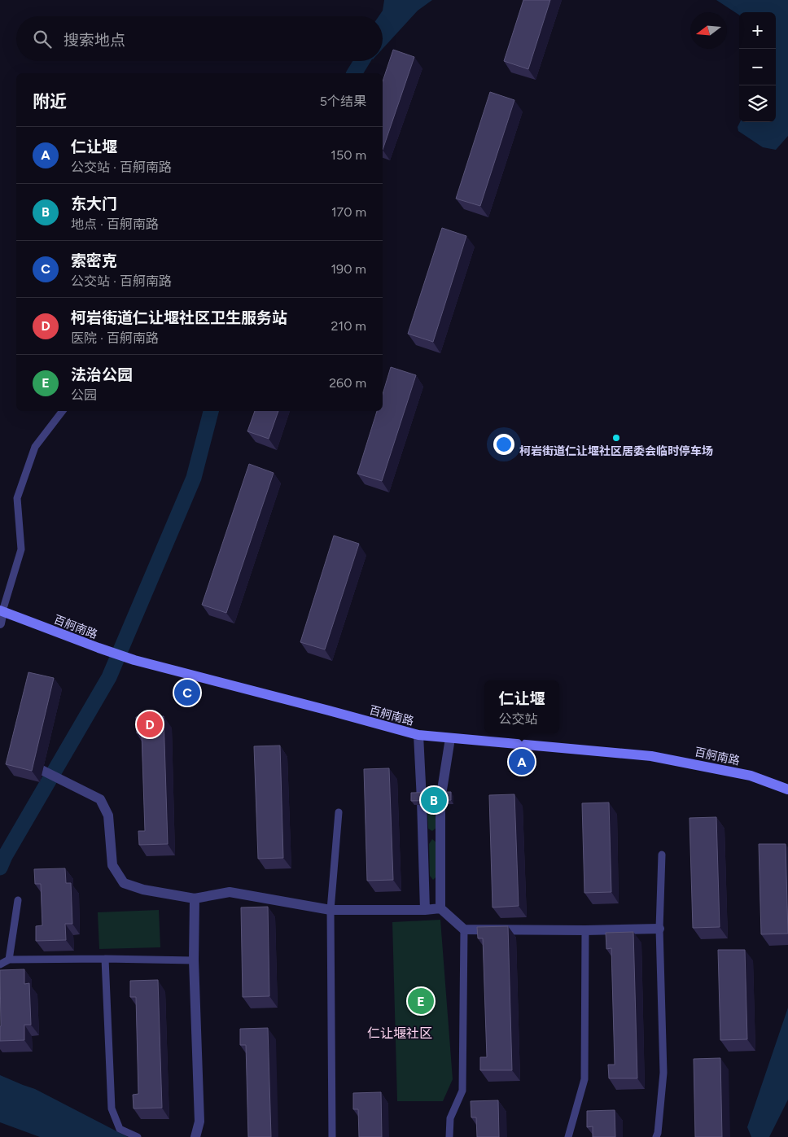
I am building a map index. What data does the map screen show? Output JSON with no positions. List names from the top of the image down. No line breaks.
{"streets":{"street":["百舸南路"]},"districts":["仁让堰社区"],"places":["柯岩街道仁让堰社区居委会临时停车场"],"north":"left","page":{"map_buttons":["+","−"],"search":"搜索地点","heading":["附近","5个结果"],"list":[{"mark":"A","name":"仁让堰","note":"公交站 · 百舸南路","value":"150 m"},{"mark":"B","name":"东大门","note":"地点 · 百舸南路","value":"170 m"},{"mark":"C","name":"索密克","note":"公交站 · 百舸南路","value":"190 m"},{"mark":"D","name":"柯岩街道仁让堰社区卫生服务站","note":"医院 · 百舸南路","value":"210 m"},{"mark":"E","name":"法治公园","note":"公园","value":"260 m"}],"pins":["C","D","A","B","E"],"popup":["仁让堰","公交站"]}}
